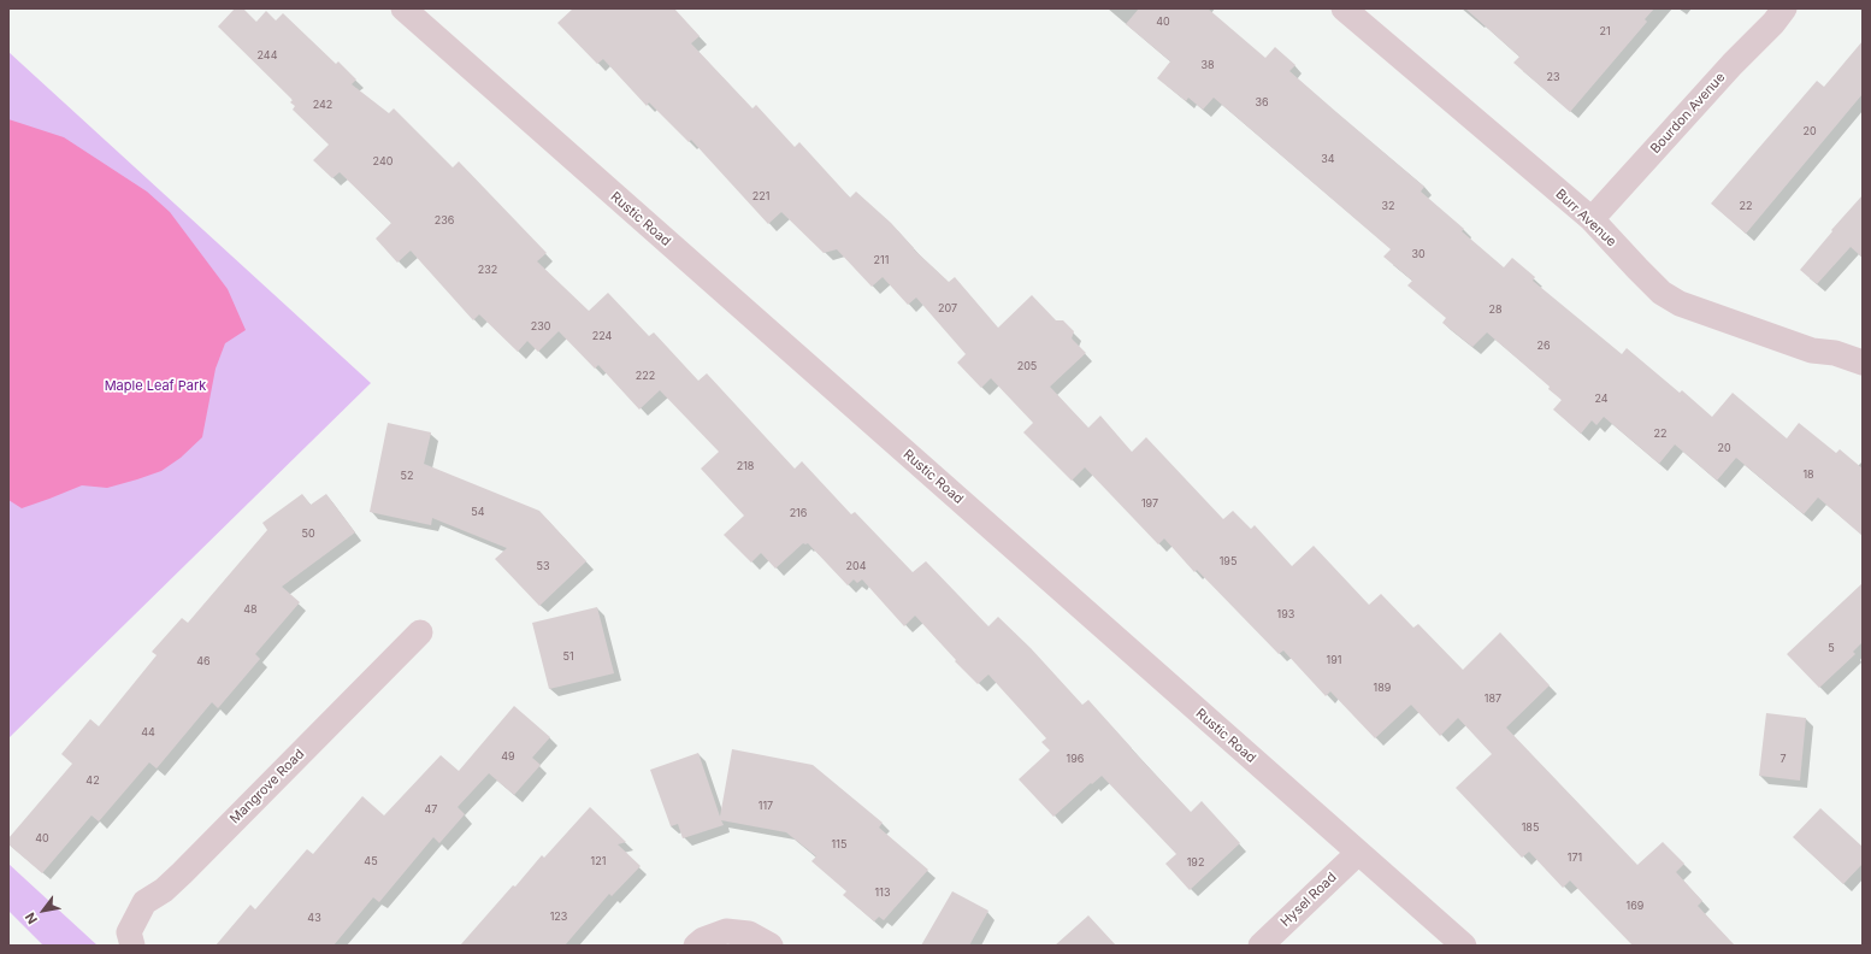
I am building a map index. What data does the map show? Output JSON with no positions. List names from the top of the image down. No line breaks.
{"streets":{"street":["Bourdon Avenue","Burr Avenue","Rustic Road","Mangrove Road","Hysel Road"]},"crossings":[["Bourdon Avenue","Burr Avenue"],["Rustic Road","Hysel Road"]],"parks":["Maple Leaf Park"],"house_numbers":["40","21","244","38","23","36","242","20","34","240","221","32","22","236","30","211","232","207","28","230","224","26","205","222","24","22","20","218","18","52","197","54","216","50","195","53","204","48","193","5","51","191","46","189","187","44","49","196","7","42","117","47","185","40","115","171","45","121","192","113","169","123","43"],"north":"bottom left"}
